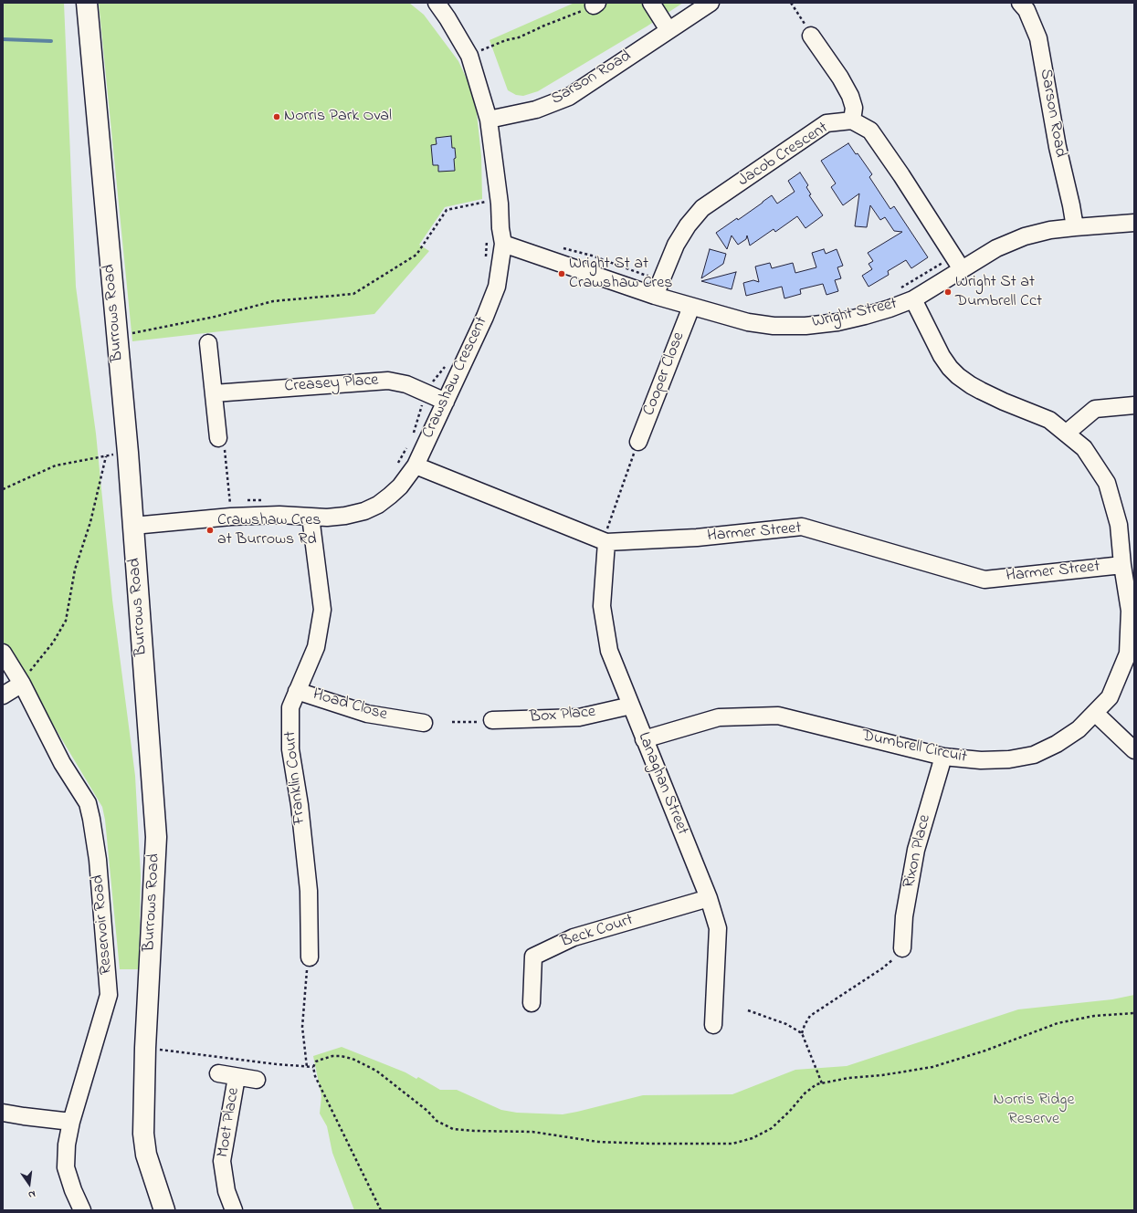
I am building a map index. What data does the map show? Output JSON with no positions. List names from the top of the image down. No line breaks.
{"streets":{"main road":["Burrows Road"],"street":["Sarson Road","Jacob Crescent","Wright Street","Cooper Close","Crawshaw Crescent","Creasey Place","Harmer Street","Hoad Close","Box Place","Dumbrell Circuit","Franklin Court","Lanaghan Street","Rixon Place","Reservoir Road","Beck Court","Moet Place"]},"crossings":[["Sarson Road","Wright Street"],["Sarson Road","Crawshaw Crescent"],["Jacob Crescent","Wright Street"],["Burrows Road","Crawshaw Crescent"],["Wright Street","Cooper Close"],["Wright Street","Crawshaw Crescent"],["Wright Street","Dumbrell Circuit"],["Crawshaw Crescent","Creasey Place"],["Crawshaw Crescent","Harmer Street"],["Crawshaw Crescent","Franklin Court"],["Harmer Street","Dumbrell Circuit"],["Harmer Street","Lanaghan Street"],["Hoad Close","Franklin Court"],["Box Place","Lanaghan Street"],["Dumbrell Circuit","Lanaghan Street"],["Dumbrell Circuit","Rixon Place"],["Lanaghan Street","Beck Court"]],"parks":["Norris Ridge Reserve"],"places":["Norris Park Oval","Wright St at Crawshaw Cres","Wright St at Dumbrell Cct","Crawshaw Cres at Burrows Rd"],"north":"bottom"}
